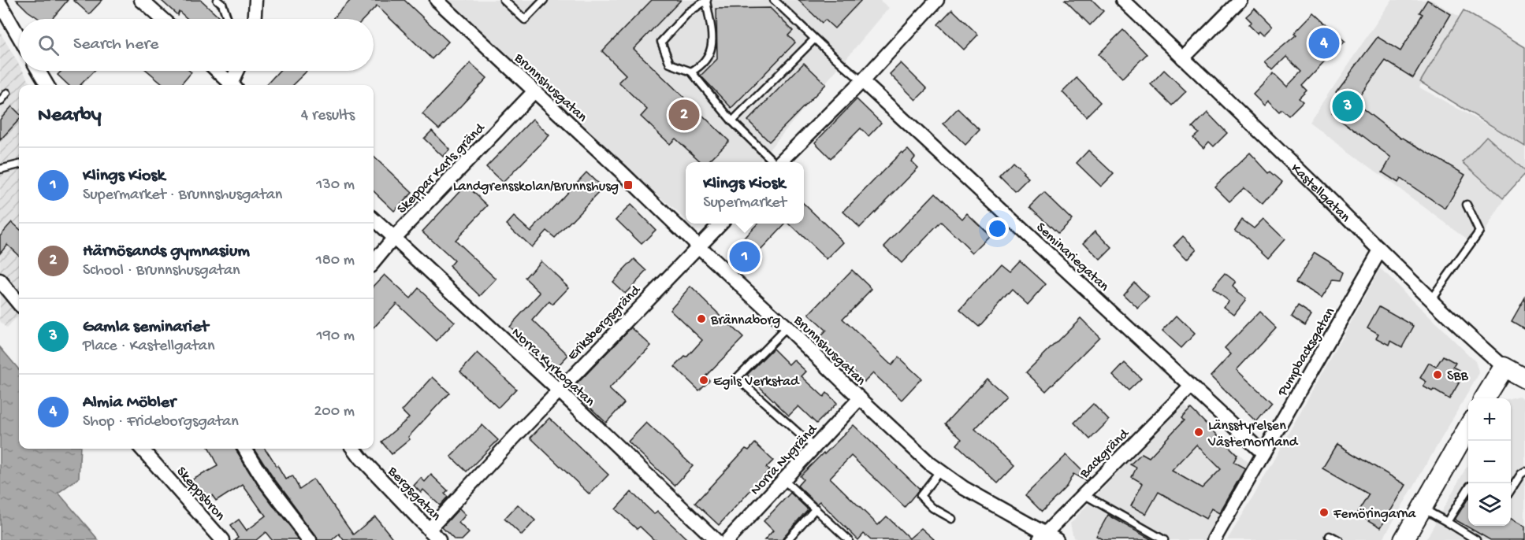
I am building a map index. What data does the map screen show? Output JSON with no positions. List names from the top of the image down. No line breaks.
{"streets":{"main road":["Kastellgatan"],"street":["Brunnshusgatan","Skeppar Karls gränd","Seminariegatan","Eriksbergsgränd","Pumpbacksgatan","Norra Kyrkogatan","Backgränd","Norra Nygränd","Skeppsbron","Bergsgatan"]},"crossings":[["Brunnshusgatan","Skeppar Karls gränd"],["Brunnshusgatan","Eriksbergsgränd"],["Brunnshusgatan","Backgränd"],["Brunnshusgatan","Norra Nygränd"],["Skeppar Karls gränd","Norra Kyrkogatan"],["Kastellgatan","Pumpbacksgatan"],["Seminariegatan","Pumpbacksgatan"],["Seminariegatan","Backgränd"],["Eriksbergsgränd","Norra Kyrkogatan"],["Eriksbergsgränd","Bergsgatan"]],"places":{"transit":["Landgrensskolan/Brunnshusg"],"other":["Brännaborg","SBB","Egils Verkstad","Länsstyrelsen Västernorrland","Femöringarna"]},"page":{"search":"Search here","pins":["4","3","2","1"],"heading":["Nearby","4 results"],"list":[{"mark":"1","name":"Klings Kiosk","note":"Supermarket · Brunnshusgatan","value":"130 m"},{"mark":"2","name":"Härnösands gymnasium","note":"School · Brunnshusgatan","value":"180 m"},{"mark":"3","name":"Gamla seminariet","note":"Place · Kastellgatan","value":"190 m"},{"mark":"4","name":"Almia Möbler","note":"Shop · Frideborgsgatan","value":"200 m"}],"popup":["Klings Kiosk","Supermarket"],"map_buttons":["+","−"]}}
